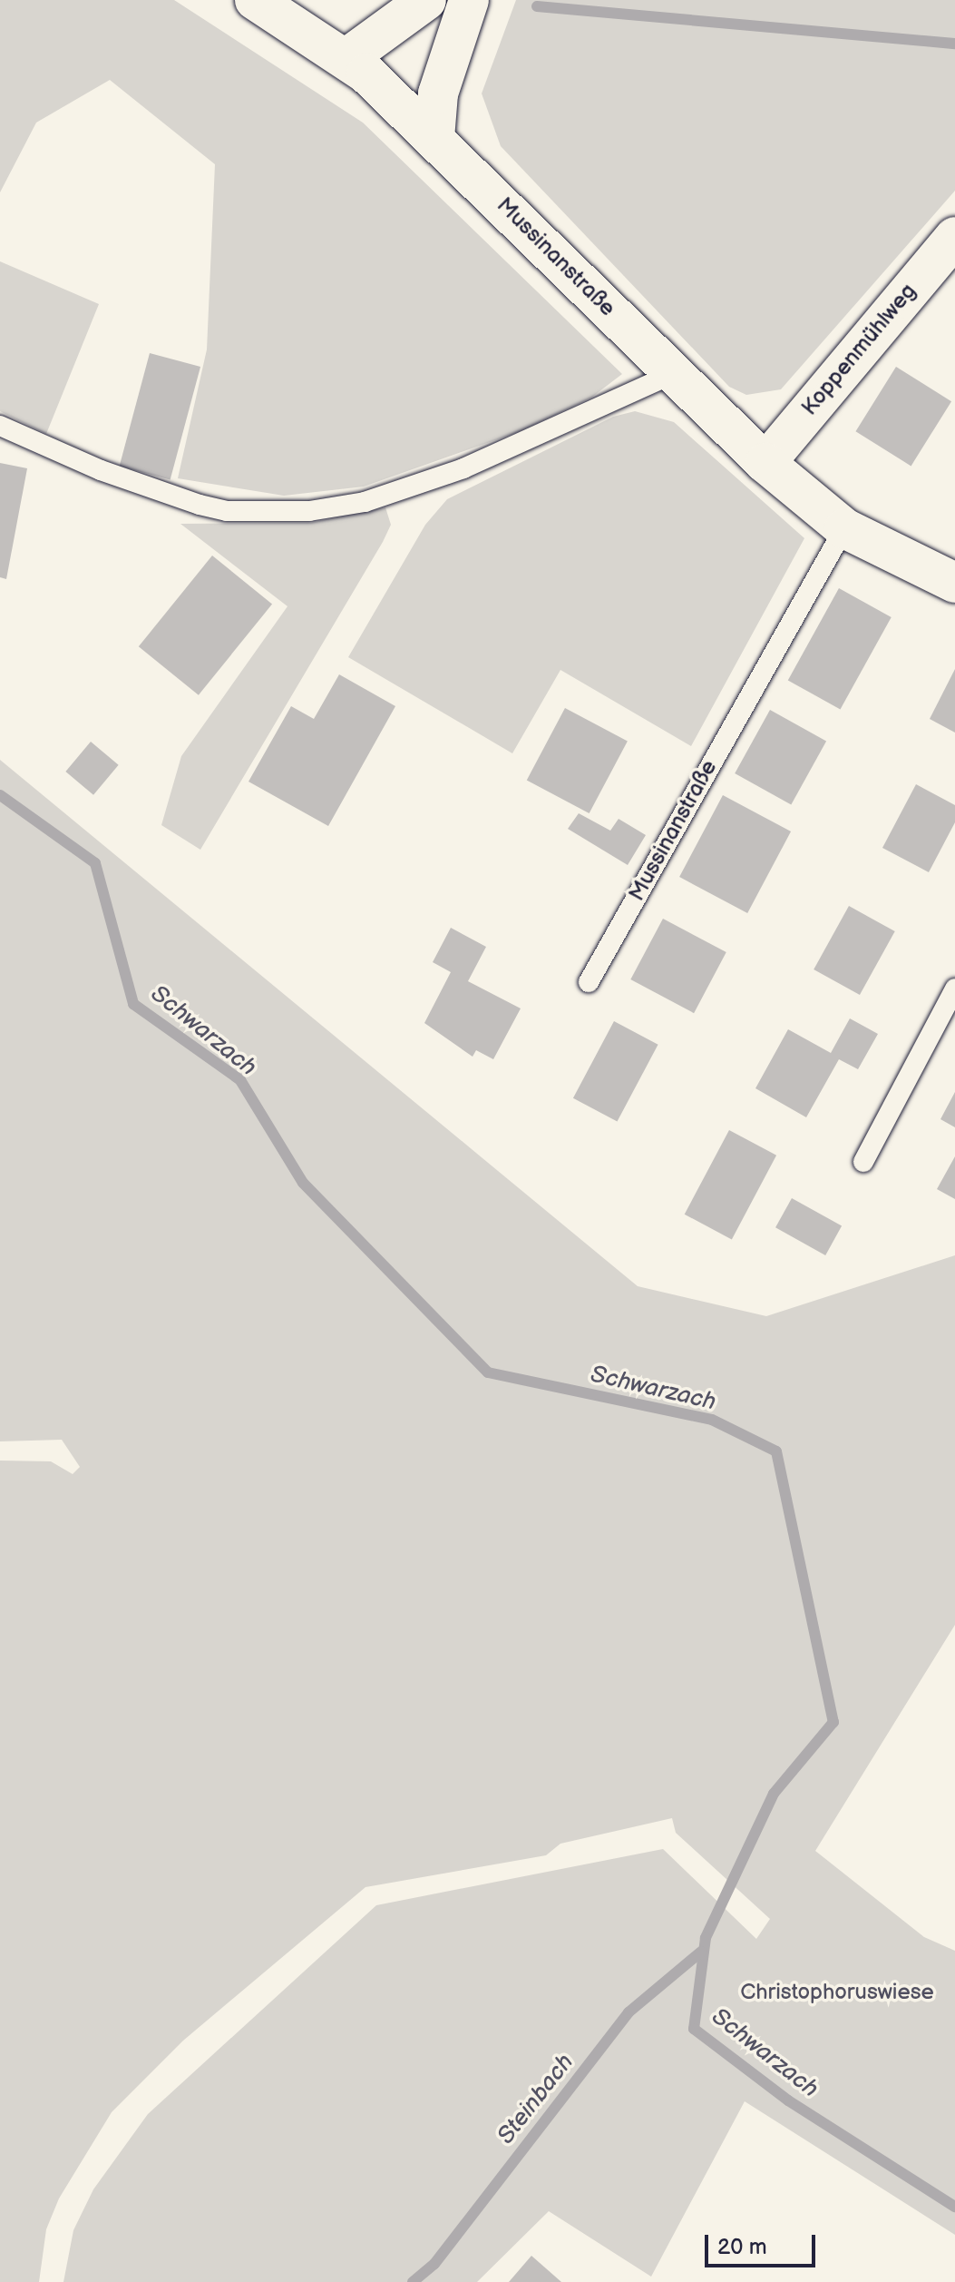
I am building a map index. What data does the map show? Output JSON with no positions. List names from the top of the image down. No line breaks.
{"streets":{"street":["Mussinanstraße","Koppenmühlweg"]},"crossings":[["Mussinanstraße","Koppenmühlweg"]],"water":["Schwarzach","Steinbach"],"parks":["Christophoruswiese"],"scale_bar":"20 m"}
